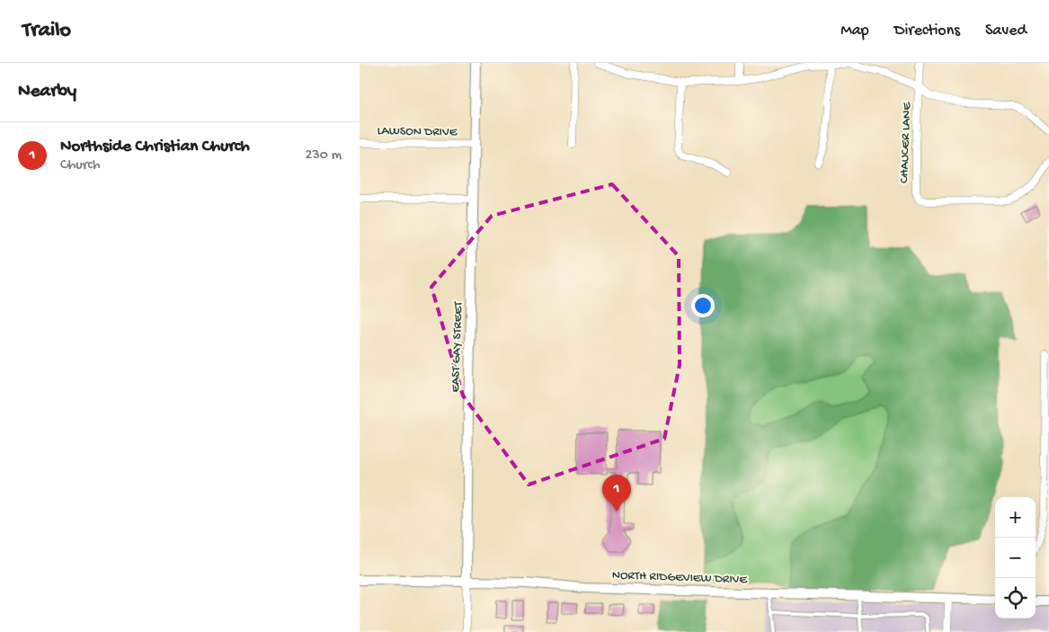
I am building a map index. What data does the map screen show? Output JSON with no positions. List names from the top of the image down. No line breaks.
{"streets":{"main road":["EAST GAY STREET","NORTH RIDGEVIEW DRIVE"],"street":["LAWSON DRIVE","CHAUCER LANE"]},"crossings":[["LAWSON DRIVE","EAST GAY STREET"],["EAST GAY STREET","NORTH RIDGEVIEW DRIVE"]],"page":{"header":"Trailo","nav":["Map","Directions","Saved"],"heading":"Nearby","list":[{"mark":"1","name":"Northside Christian Church","note":"Church","value":"230 m"}],"pins":"1","map_buttons":["+","−"]}}
